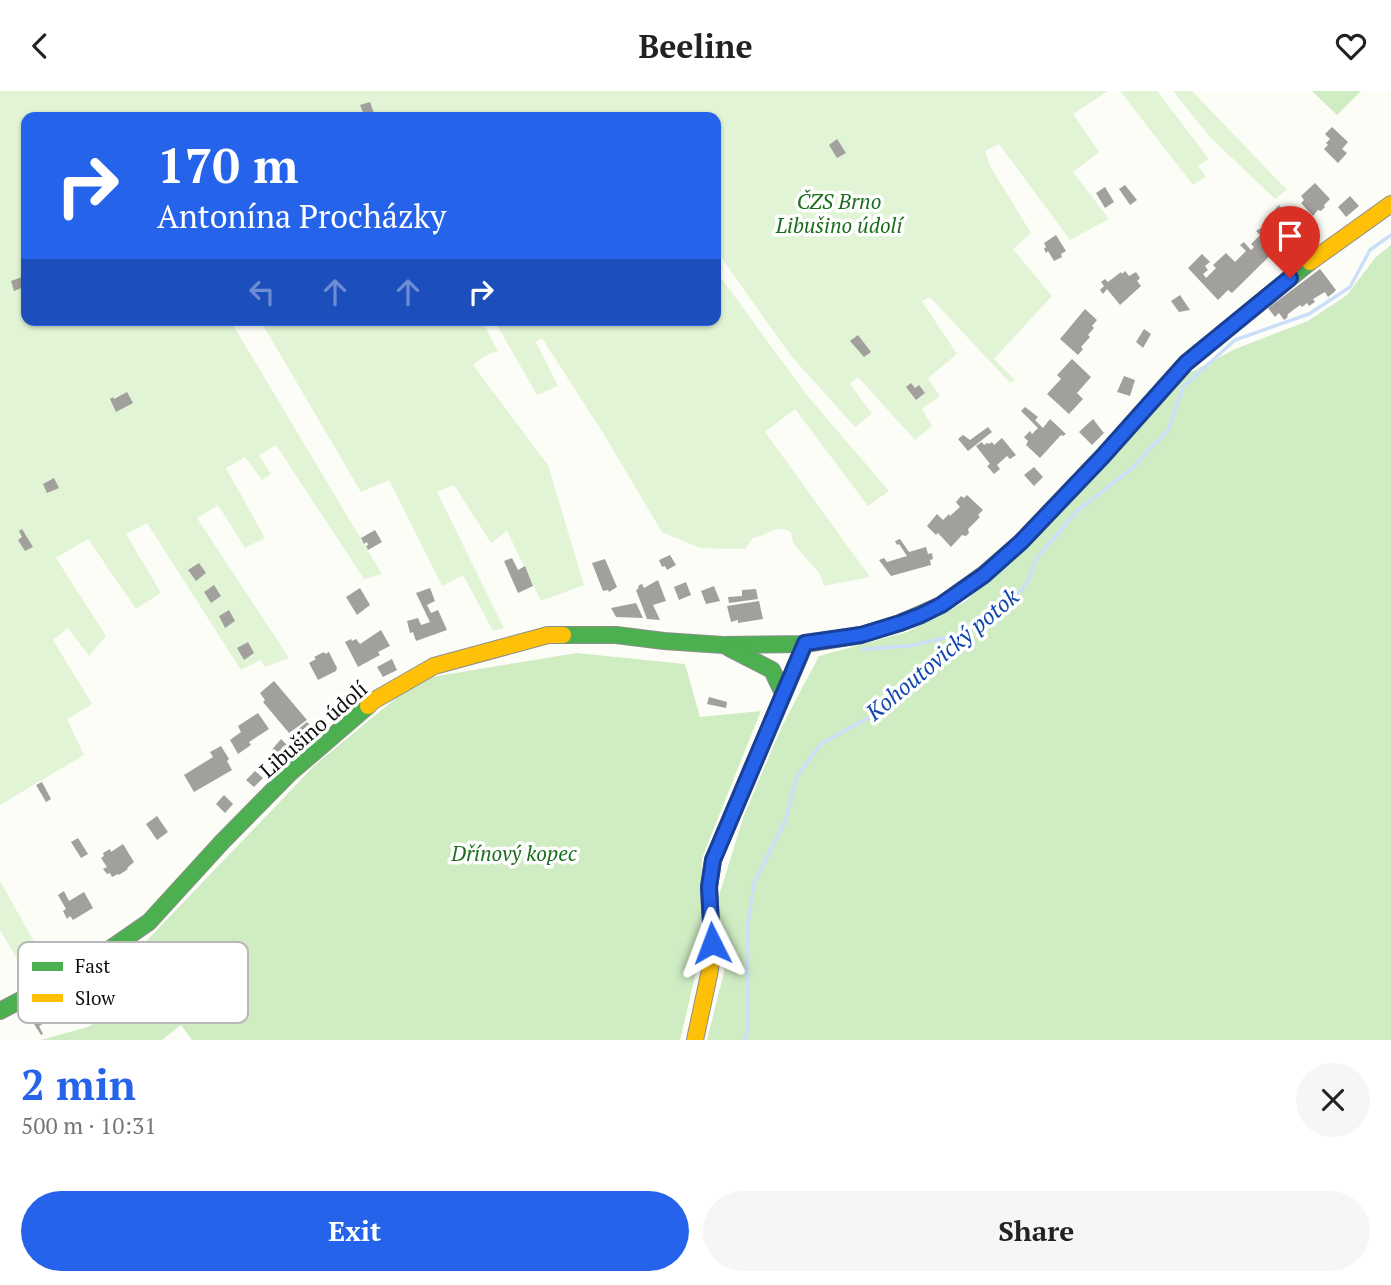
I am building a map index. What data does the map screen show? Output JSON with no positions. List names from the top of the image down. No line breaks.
{"streets":{"street":["Libušino údolí"]},"water":["Kohoutovický potok"],"parks":["ČZS Brno Libušino údolí","Dřínový kopec"],"legend":["Fast","Slow"],"page":{"header":"Beeline","turn":["170 m","Antonína Procházky"],"heading":["2 min","500 m · 10:31"],"buttons":["Exit","Share"]}}
